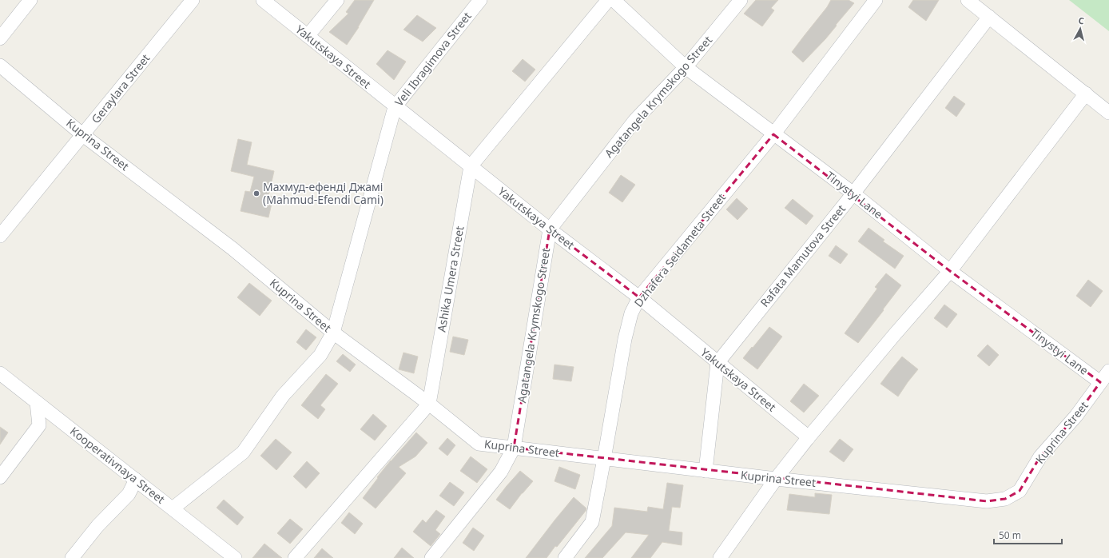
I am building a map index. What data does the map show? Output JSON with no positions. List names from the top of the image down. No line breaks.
{"streets":{"street":["Yakutskaya Street","Veli Ibragimova Street","Geraylara Street","Agatangela Krymskogo Street","Kuprina Street","Tinystyi Lane","Dzhafera Seidameta Street","Rafata Mamutova Street","Ashika Umera Street","Kooperativnaya Street"]},"crossings":[["Yakutskaya Street","Veli Ibragimova Street"],["Yakutskaya Street","Agatangela Krymskogo Street"],["Yakutskaya Street","Dzhafera Seidameta Street"],["Yakutskaya Street","Rafata Mamutova Street"],["Yakutskaya Street","Ashika Umera Street"],["Veli Ibragimova Street","Kuprina Street"],["Veli Ibragimova Street","Kooperativnaya Street"],["Geraylara Street","Kuprina Street"],["Agatangela Krymskogo Street","Kuprina Street"],["Agatangela Krymskogo Street","Tinystyi Lane"],["Kuprina Street","Tinystyi Lane"],["Kuprina Street","Dzhafera Seidameta Street"],["Kuprina Street","Ashika Umera Street"],["Tinystyi Lane","Dzhafera Seidameta Street"],["Tinystyi Lane","Rafata Mamutova Street"]],"places":["Махмуд-ефенді Джамі (Mahmud-Efendi Cami)"],"scale_bar":"50 m","north":"top"}
